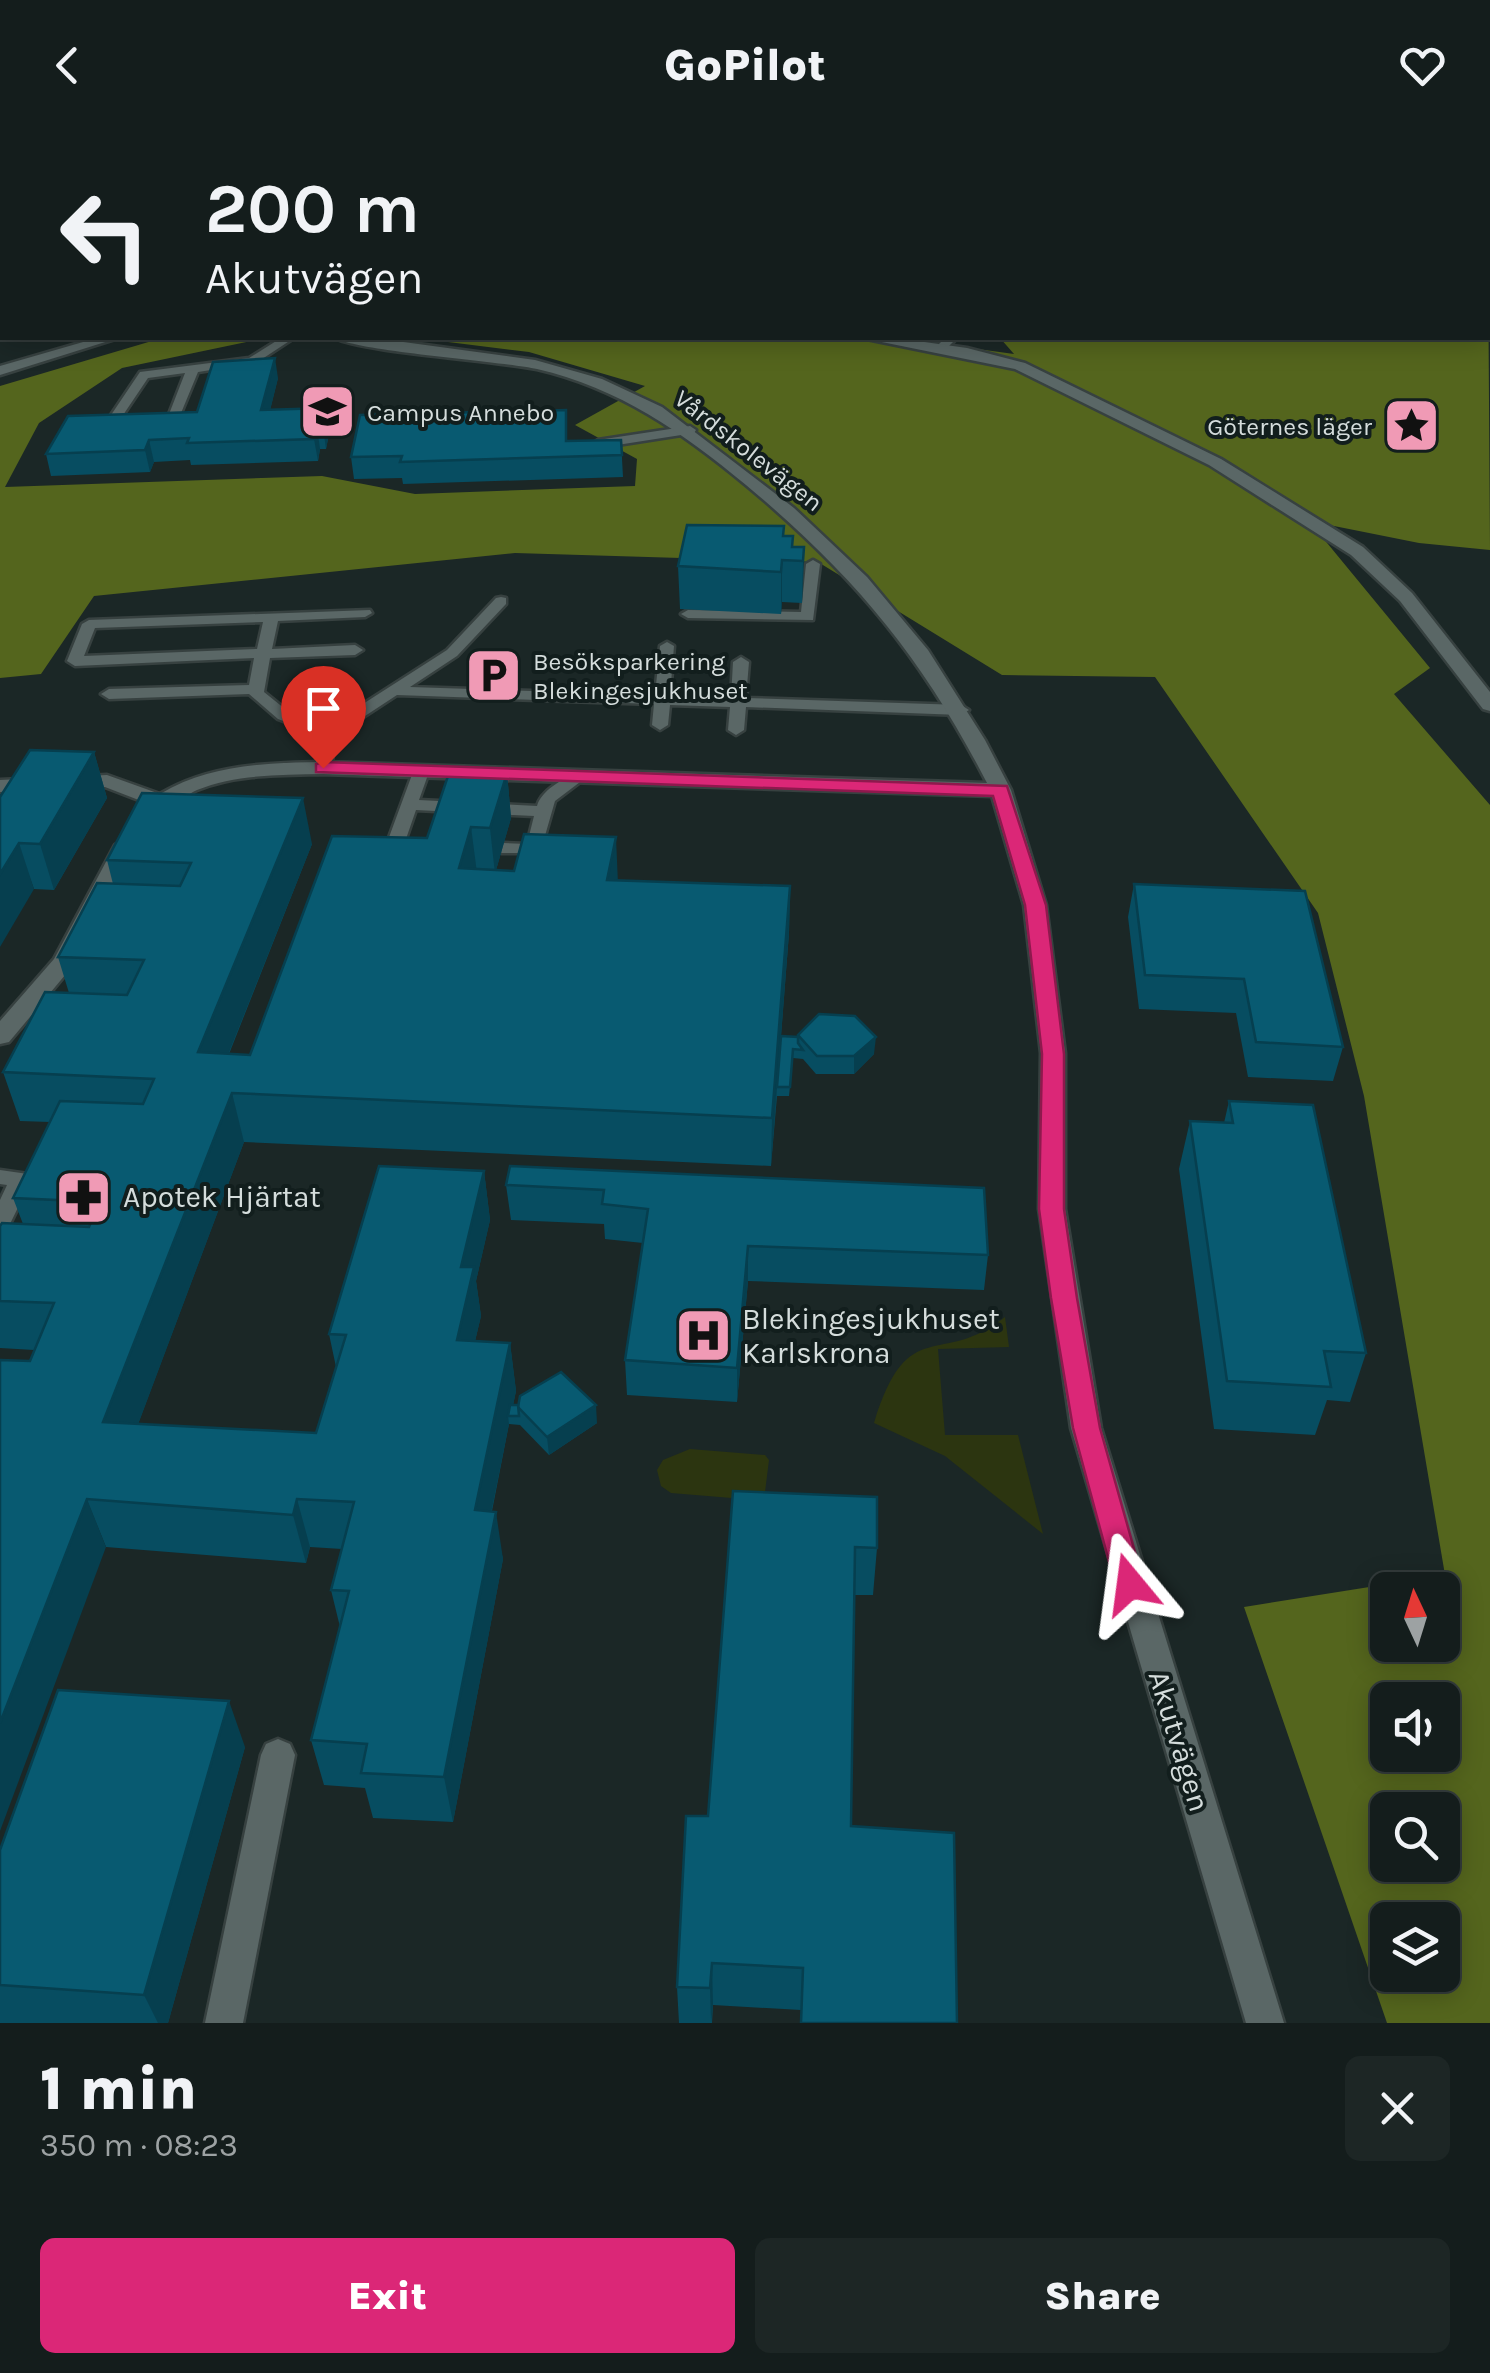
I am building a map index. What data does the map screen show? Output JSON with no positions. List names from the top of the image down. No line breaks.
{"streets":{"street":["Vårdskolevägen","Akutvägen"]},"crossings":[["Vårdskolevägen","Akutvägen"]],"places":{"school or university":["Campus Annebo"],"place":["Göternes läger"],"parking":["Besöksparkering Blekingesjukhuset"],"pharmacy":["Apotek Hjärtat"],"hospital":["Blekingesjukhuset Karlskrona"]},"north":"top","page":{"header":"GoPilot","turn":["200 m","Akutvägen"],"heading":["1 min","350 m · 08:23"],"buttons":["Exit","Share"]}}
